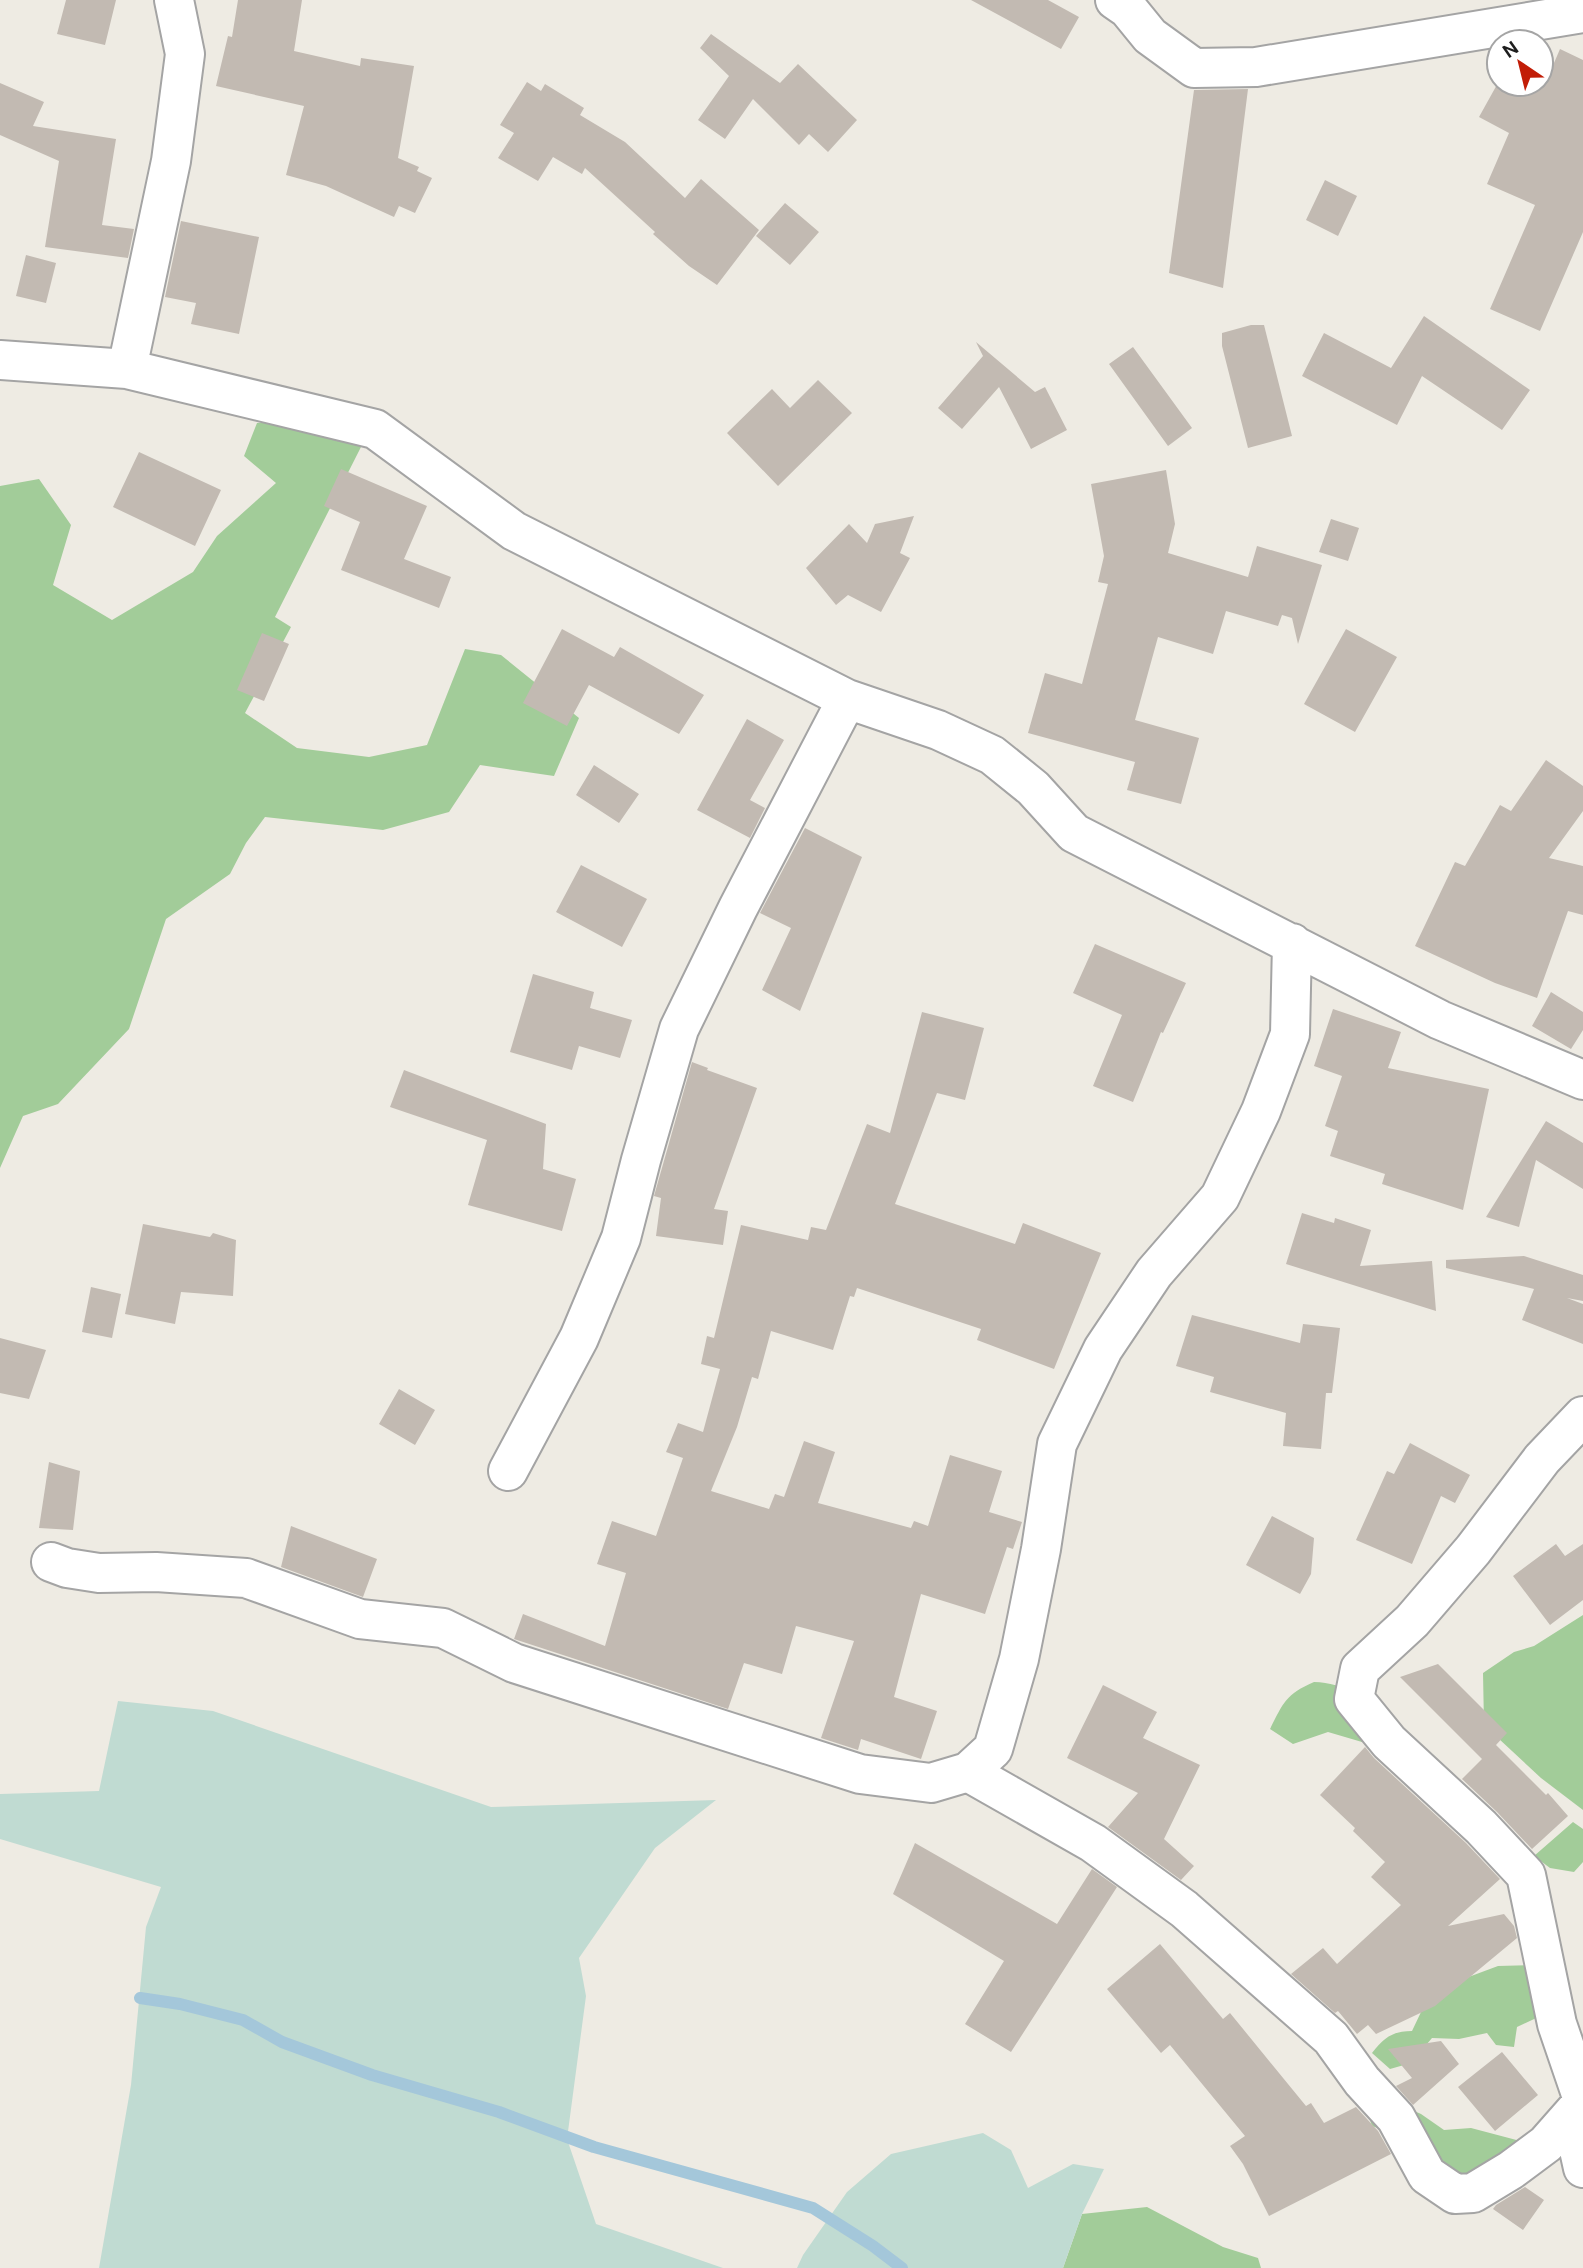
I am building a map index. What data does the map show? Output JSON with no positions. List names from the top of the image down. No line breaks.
{"north":"top left"}
